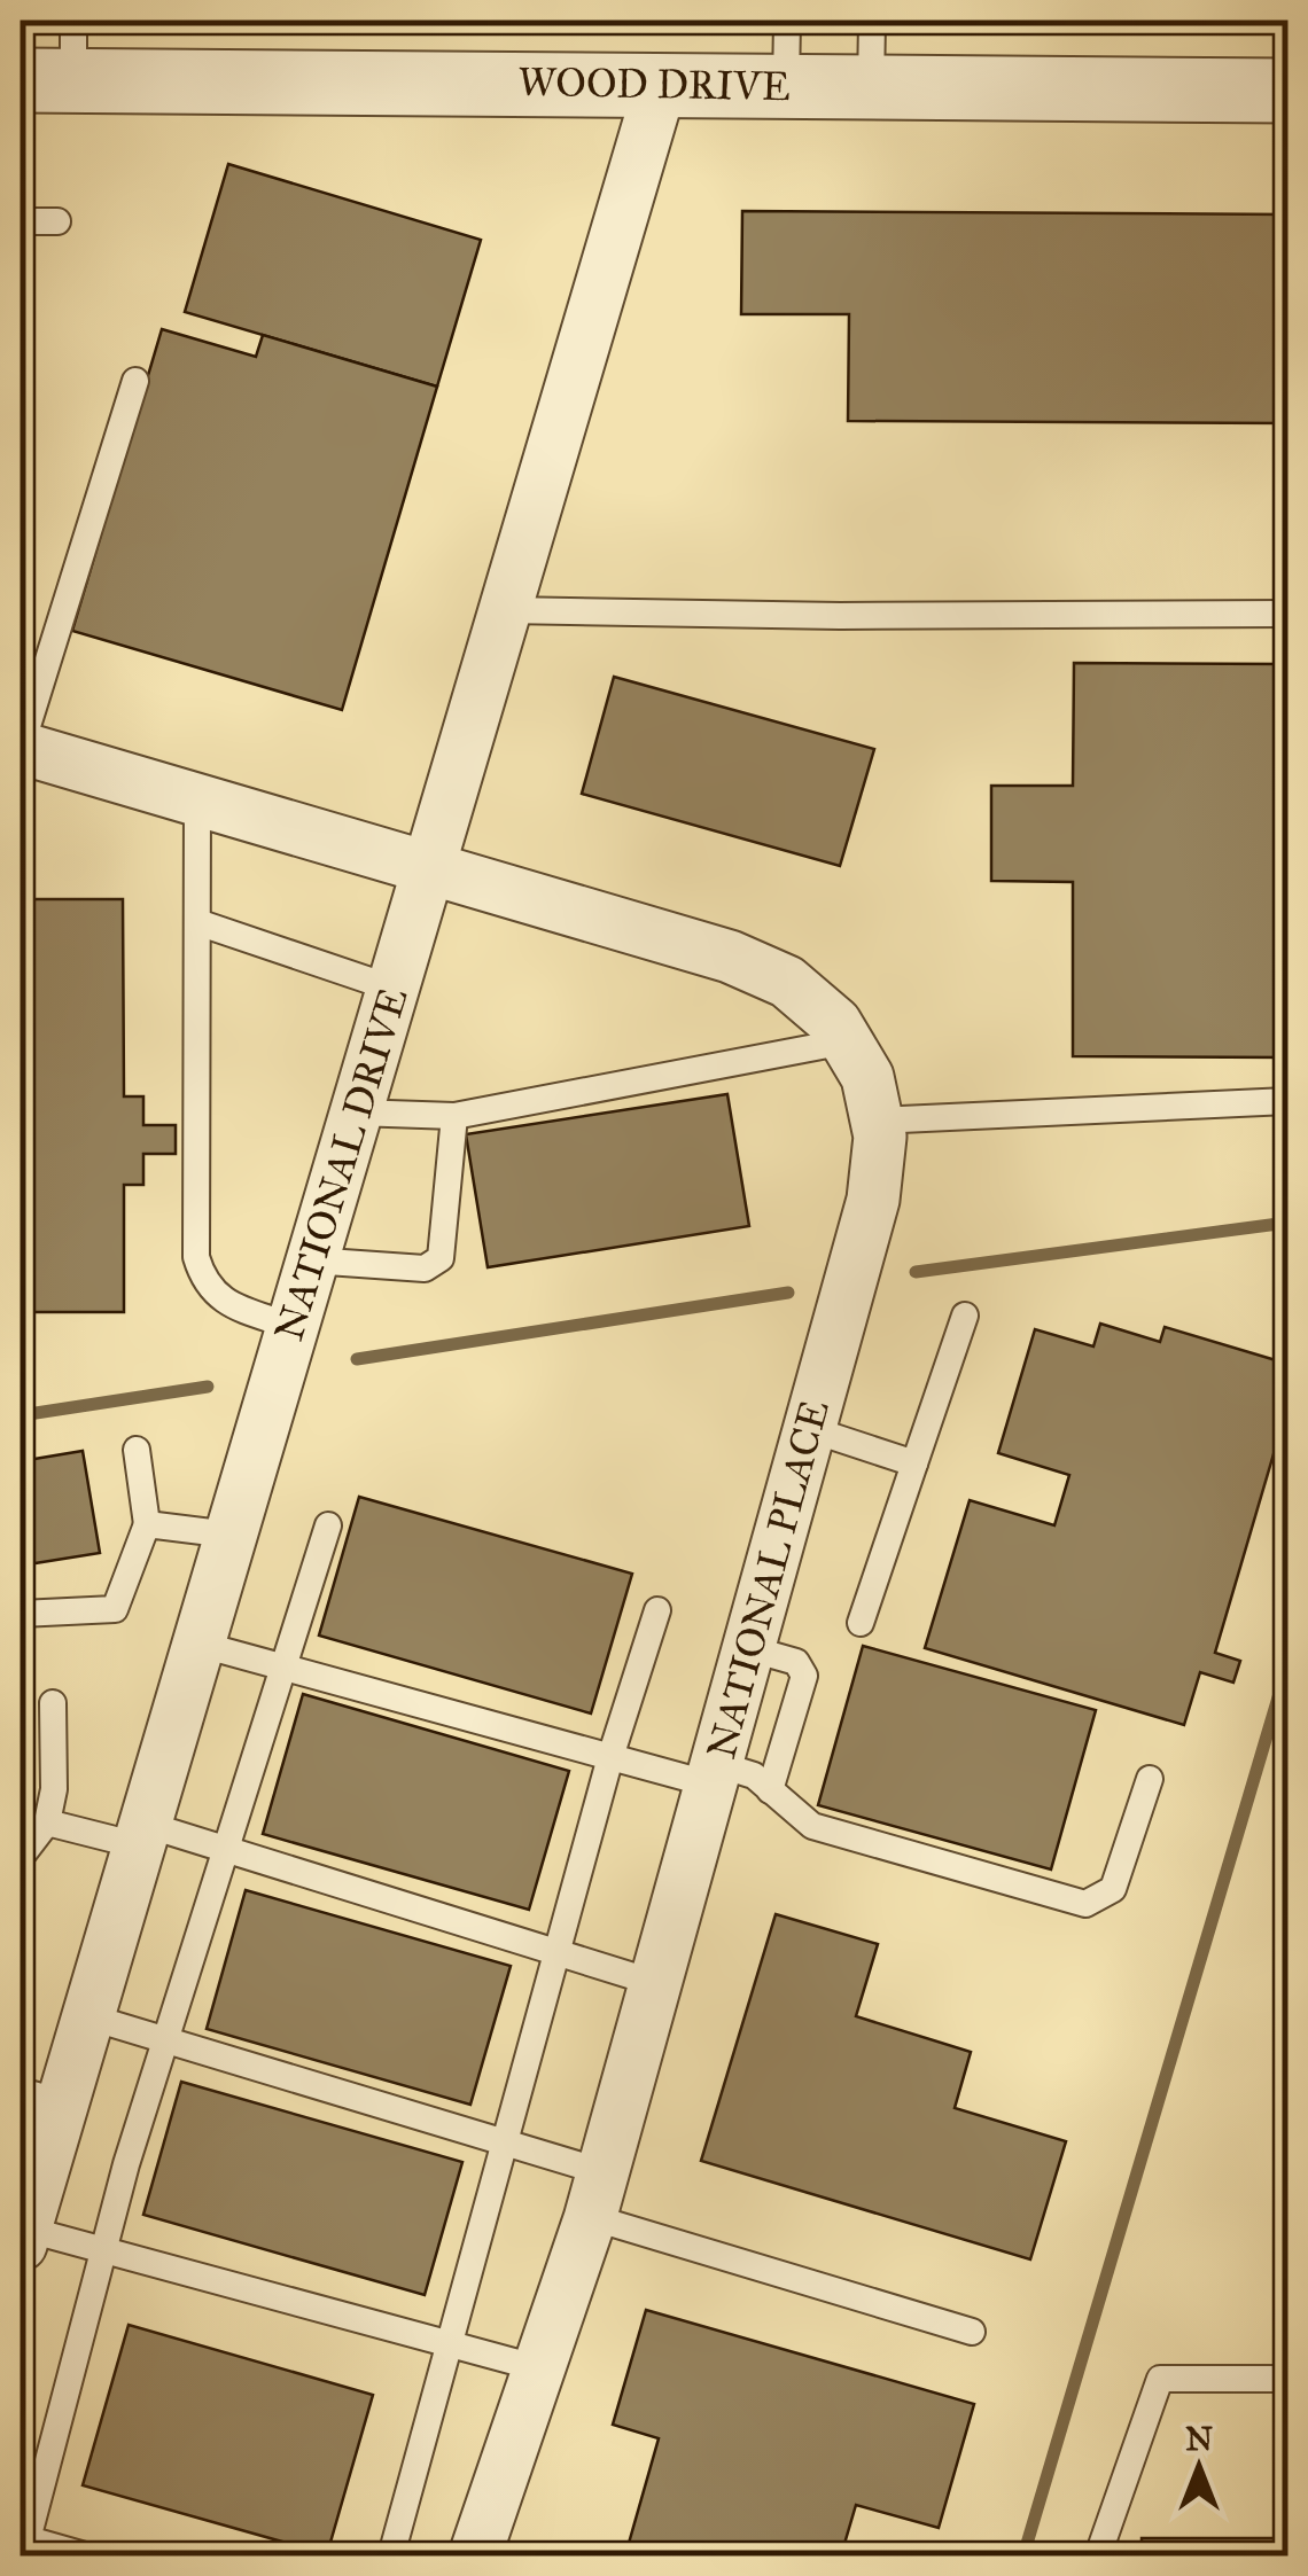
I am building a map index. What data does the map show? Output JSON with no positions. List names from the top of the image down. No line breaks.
{"streets":{"street":["WOOD DRIVE","NATIONAL DRIVE","NATIONAL PLACE"]},"crossings":[["WOOD DRIVE","NATIONAL DRIVE"],["NATIONAL DRIVE","NATIONAL PLACE"]],"north":"top"}
